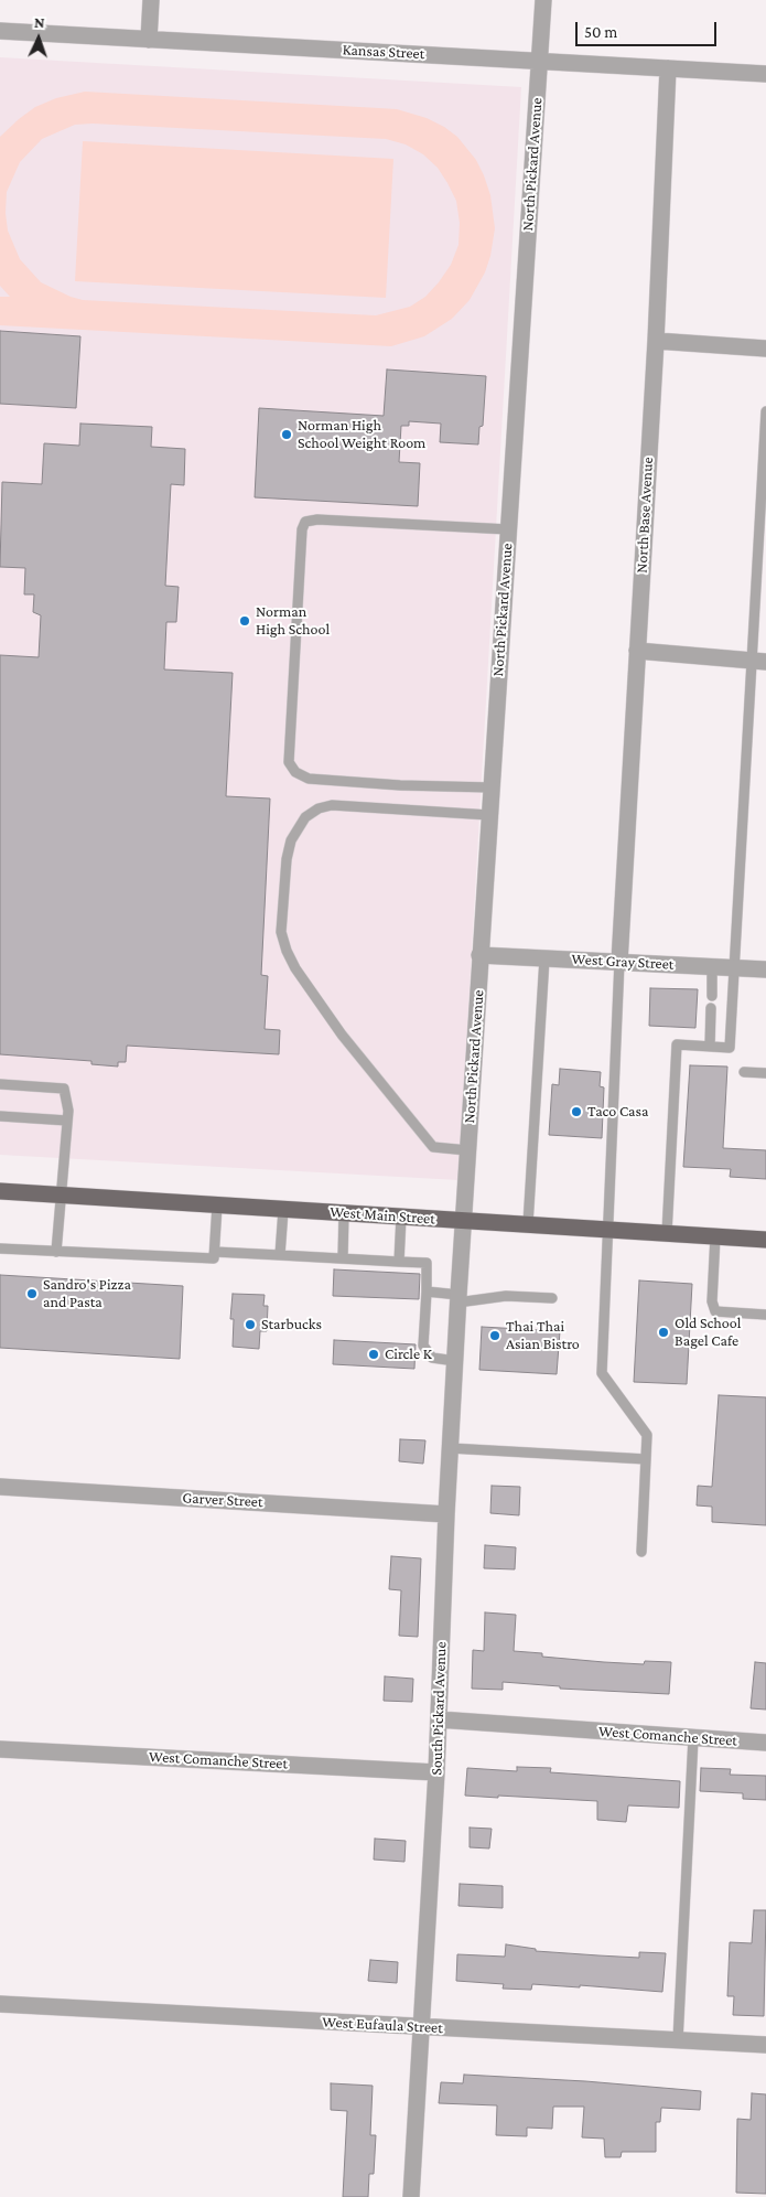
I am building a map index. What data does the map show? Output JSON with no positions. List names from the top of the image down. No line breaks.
{"streets":{"main road":["West Main Street"],"street":["Kansas Street","North Pickard Avenue","North Base Avenue","West Gray Street","Garver Street","South Pickard Avenue","West Comanche Street","West Eufaula Street"]},"crossings":[["Kansas Street","North Pickard Avenue"],["Kansas Street","North Base Avenue"],["North Pickard Avenue","West Gray Street"],["North Pickard Avenue","West Main Street"],["North Pickard Avenue","South Pickard Avenue"],["North Base Avenue","West Gray Street"],["West Main Street","South Pickard Avenue"],["Garver Street","South Pickard Avenue"],["South Pickard Avenue","West Comanche Street"],["South Pickard Avenue","West Eufaula Street"]],"places":["Norman High School Weight Room","Norman High School","Taco Casa","Sandro's Pizza and Pasta","Starbucks","Old School Bagel Cafe","Thai Thai Asian Bistro","Circle K"],"scale_bar":"50 m","north":"top"}
